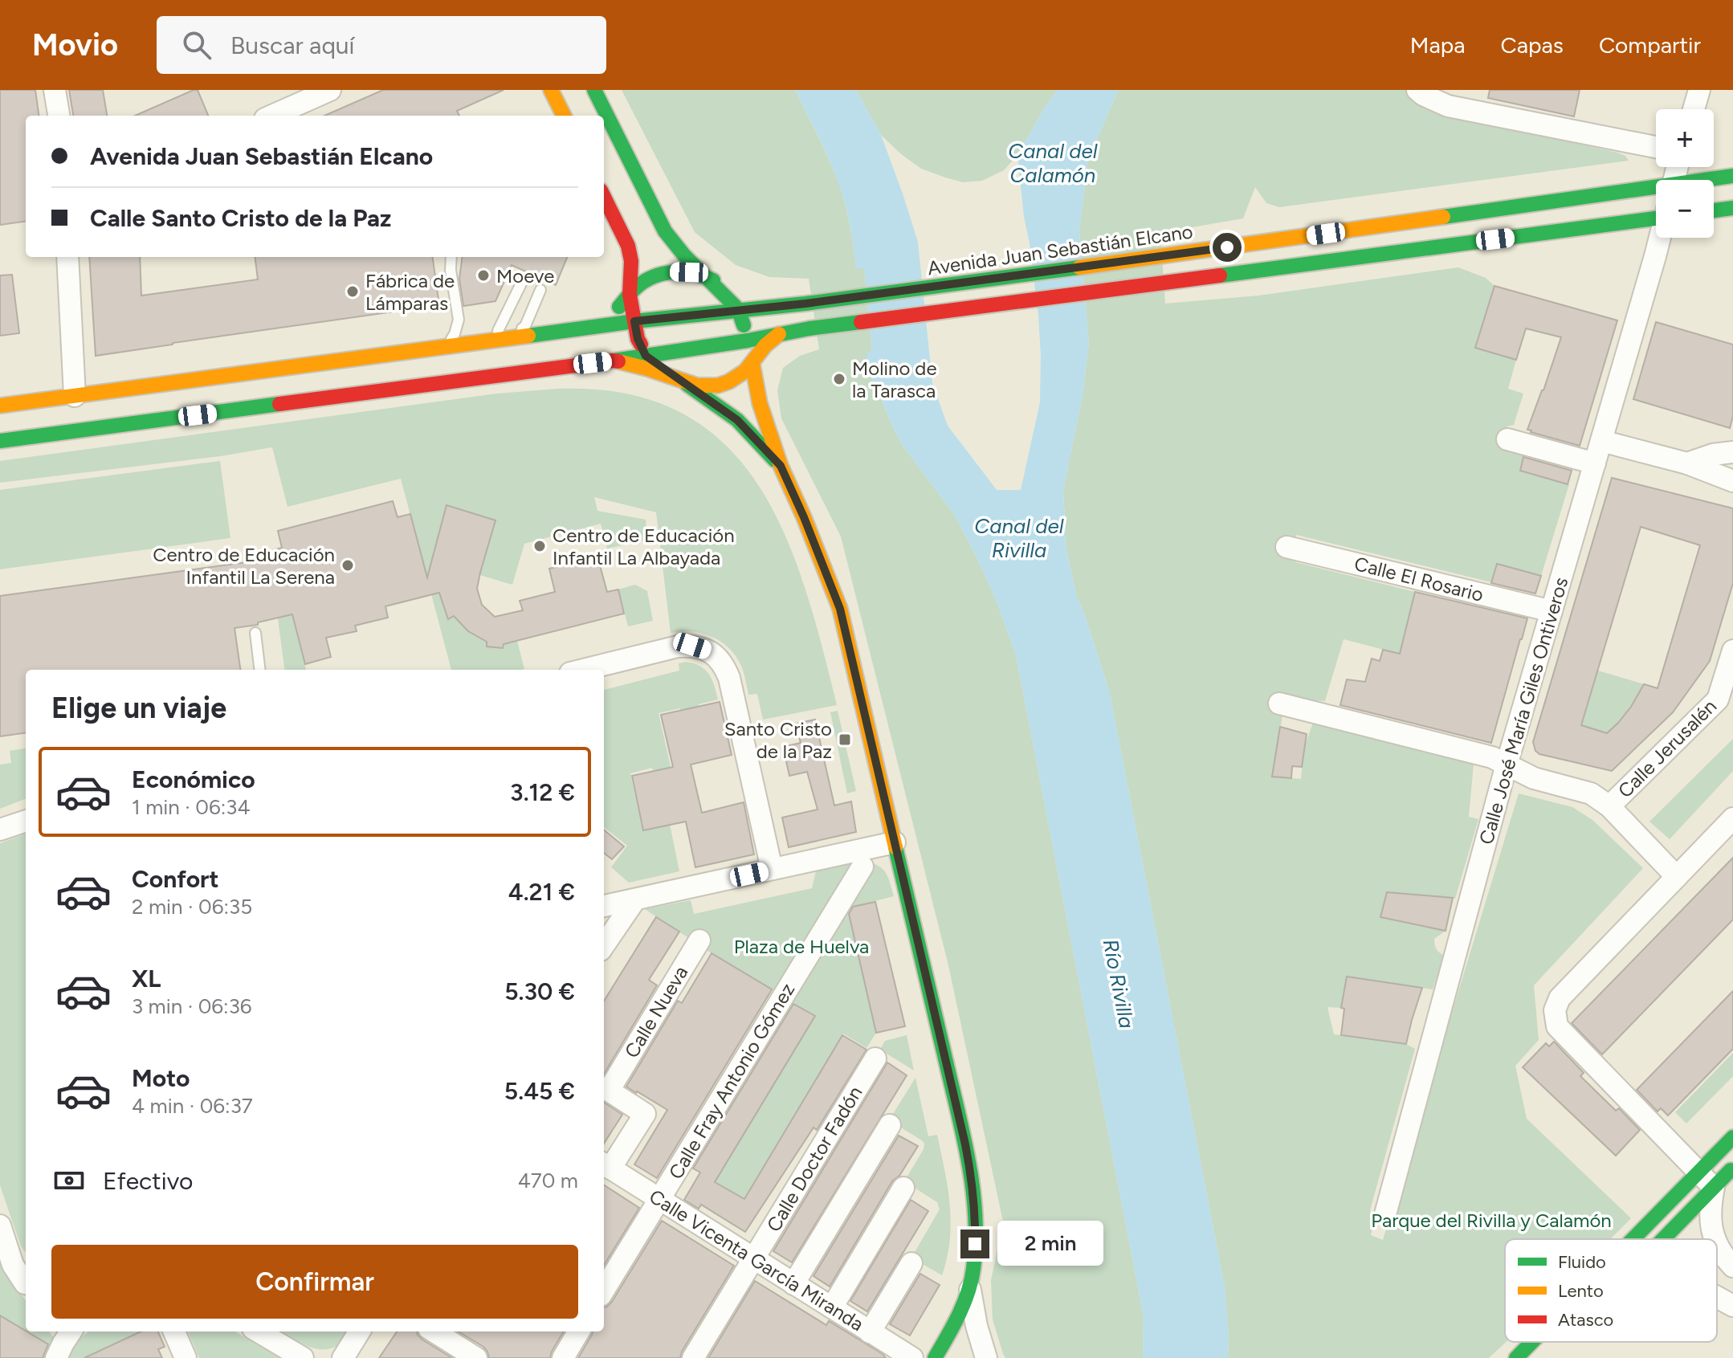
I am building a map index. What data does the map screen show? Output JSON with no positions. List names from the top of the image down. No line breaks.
{"streets":{"main road":["Avenida Juan Sebastián Elcano"],"street":["Calle El Rosario","Calle José María Giles Ontiveros","Calle Jerusalén","Calle Nueva","Calle Fray Antonio Gómez","Calle Doctor Fadón","Calle Vicenta García Miranda"]},"crossings":[["Calle El Rosario","Calle José María Giles Ontiveros"],["Calle Nueva","Calle Vicenta García Miranda"],["Calle Fray Antonio Gómez","Calle Vicenta García Miranda"],["Calle Doctor Fadón","Calle Vicenta García Miranda"]],"water":["Canal del Calamón","Canal del Rivilla","Río Rivilla"],"parks":["Plaza de Huelva","Parque del Rivilla y Calamón"],"places":{"other":["Moeve","Fábrica de Lámparas","Molino de la Tarasca","Centro de Educación Infantil La Albayada","Centro de Educación Infantil La Serena"],"transit":["Santo Cristo de la Paz"]},"legend":["Fluido","Lento","Atasco"],"page":{"header":"Movio","search":"Buscar aquí","nav":["Mapa","Capas","Compartir"],"map_buttons":["+","−"],"banner":["Avenida Juan Sebastián Elcano","Calle Santo Cristo de la Paz"],"heading":"Elige un viaje","list":[{"name":"Económico","note":"1 min · 06:34","value":"3.12 €"},{"name":"Confort","note":"2 min · 06:35","value":"4.21 €"},{"name":"XL","note":"3 min · 06:36","value":"5.30 €"},{"name":"Moto","note":"4 min · 06:37","value":"5.45 €"}],"pay":["Efectivo","470 m"],"bubble":"2 min","buttons":"Confirmar"}}
